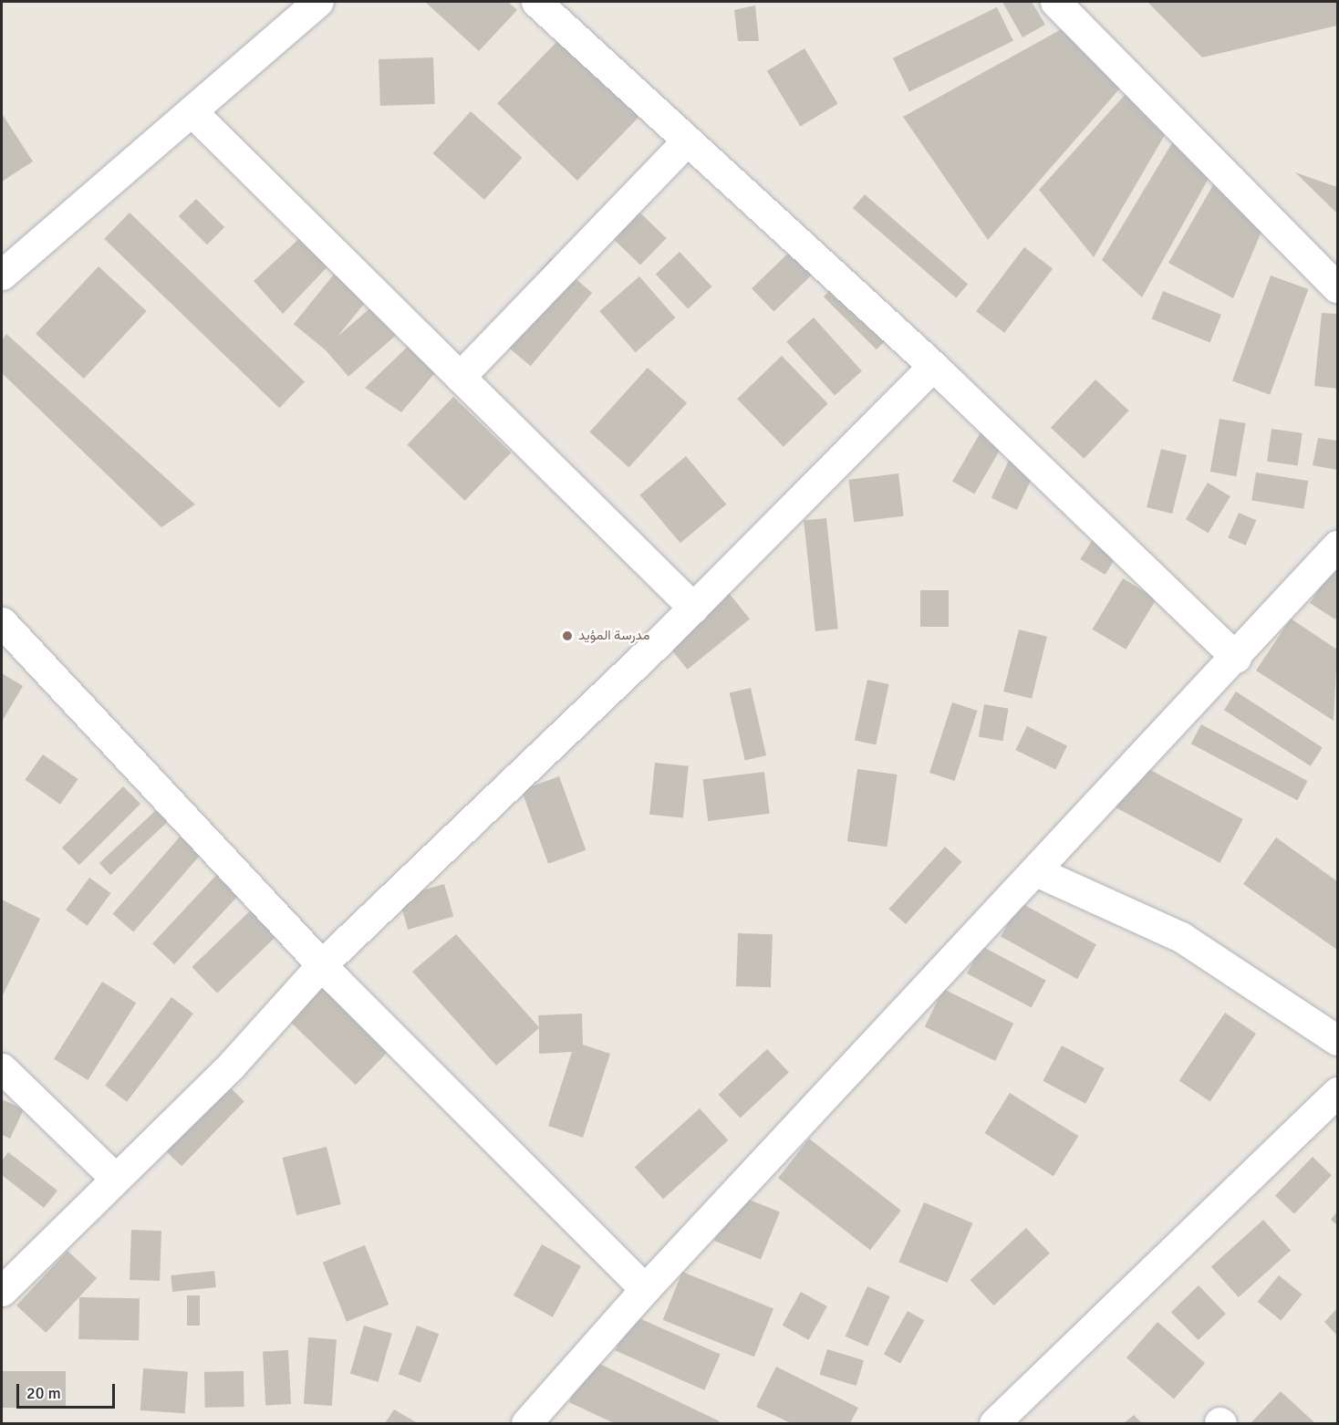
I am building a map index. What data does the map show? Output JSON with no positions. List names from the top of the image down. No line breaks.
{"places":["مدرسة المؤيد"],"scale_bar":"20 m"}
